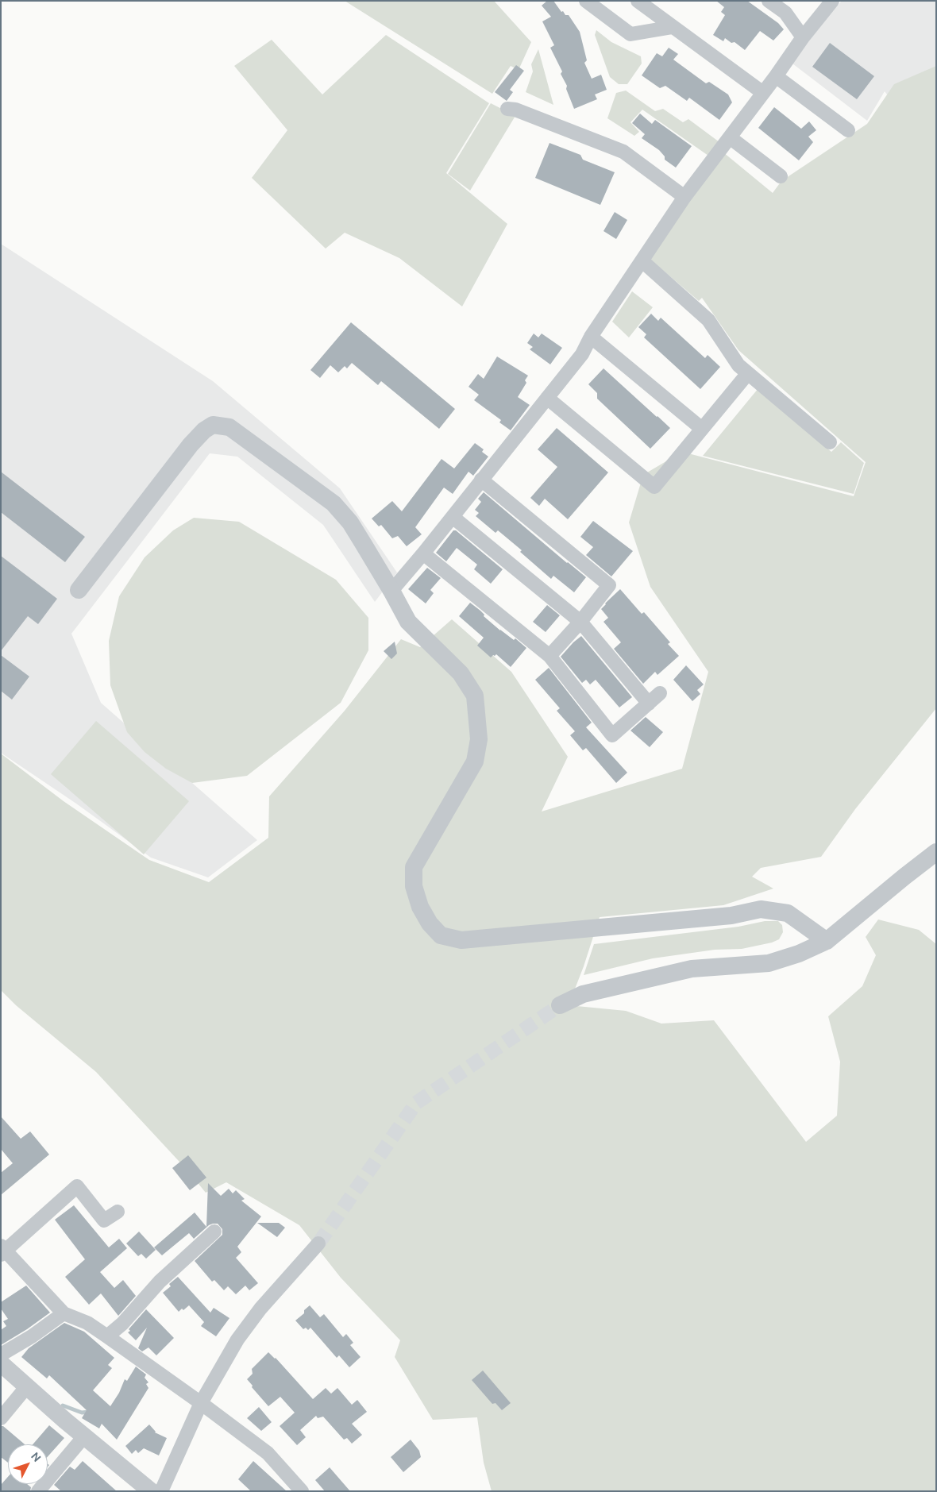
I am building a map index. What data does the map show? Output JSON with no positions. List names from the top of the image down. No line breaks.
{"north":"top right"}
